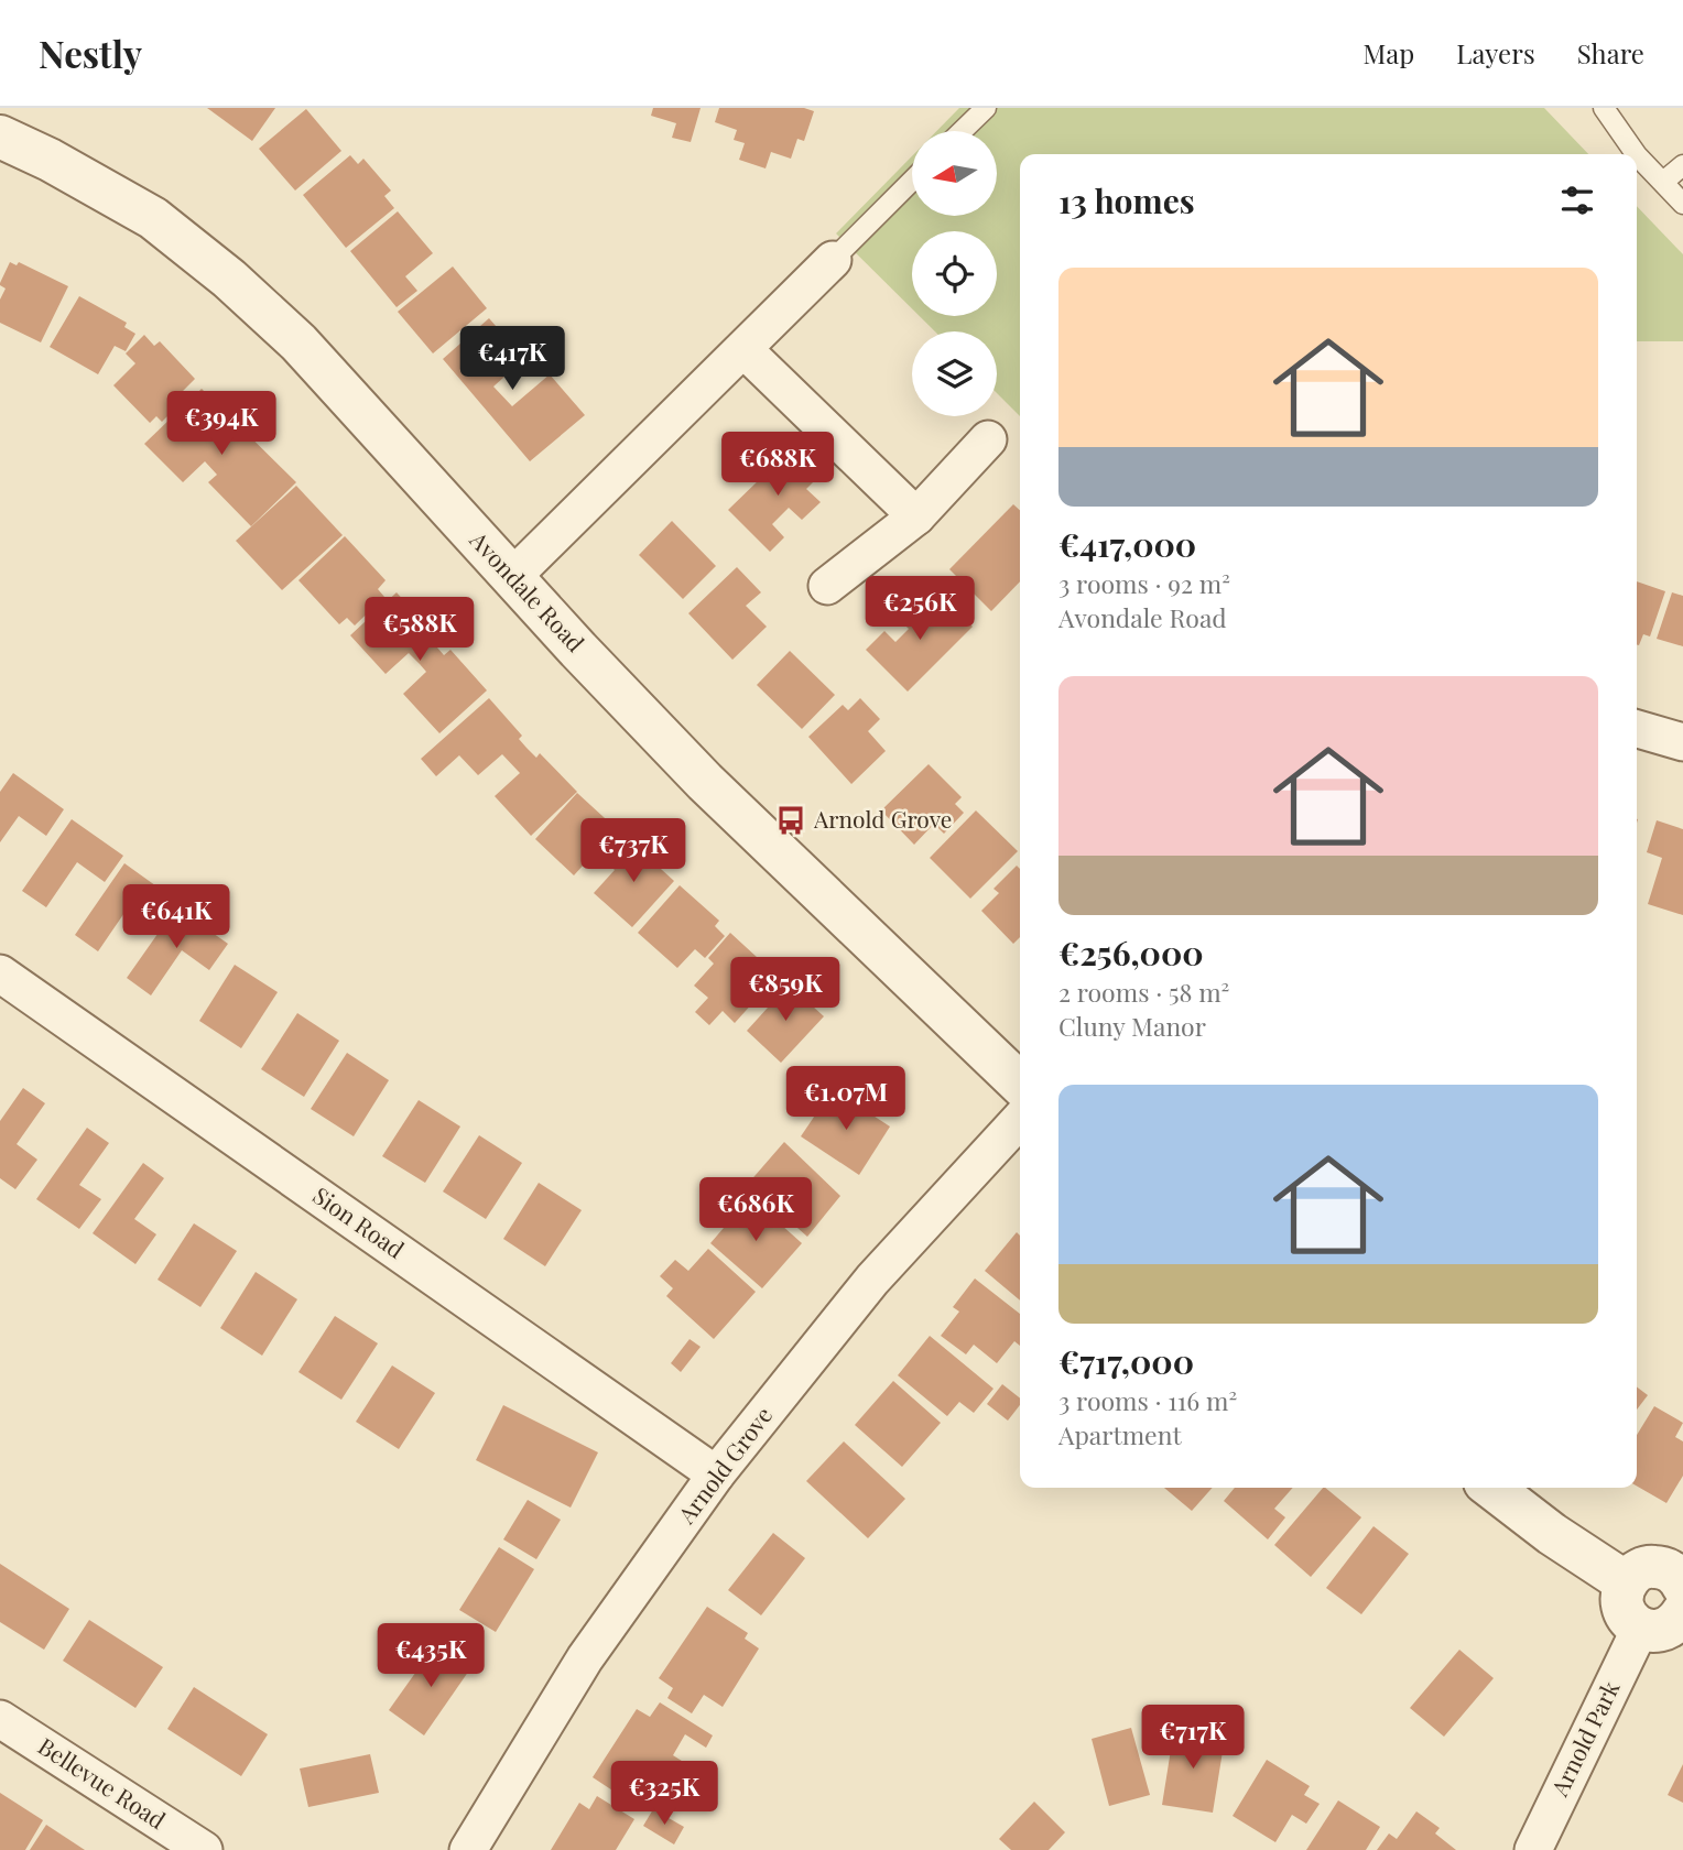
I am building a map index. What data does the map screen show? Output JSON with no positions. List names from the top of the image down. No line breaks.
{"streets":{"street":["Avondale Road","Sion Road","Arnold Grove","Arnold Park","Bellevue Road"]},"crossings":[["Sion Road","Arnold Grove"]],"places":{"bus stop":["Arnold Grove"]},"north":"left","page":{"header":"Nestly","nav":["Map","Layers","Share"],"heading":"13 homes","list":[{"name":"€417,000","note":"3 rooms · 92 m² · Avondale Road"},{"name":"€256,000","note":"2 rooms · 58 m² · Cluny Manor"},{"name":"€717,000","note":"3 rooms · 116 m² · Apartment"}],"price":["€417K","€394K","€688K","€256K","€588K","€737K","€641K","€859K","€1.07M","€686K","€435K","€717K","€325K"]}}
